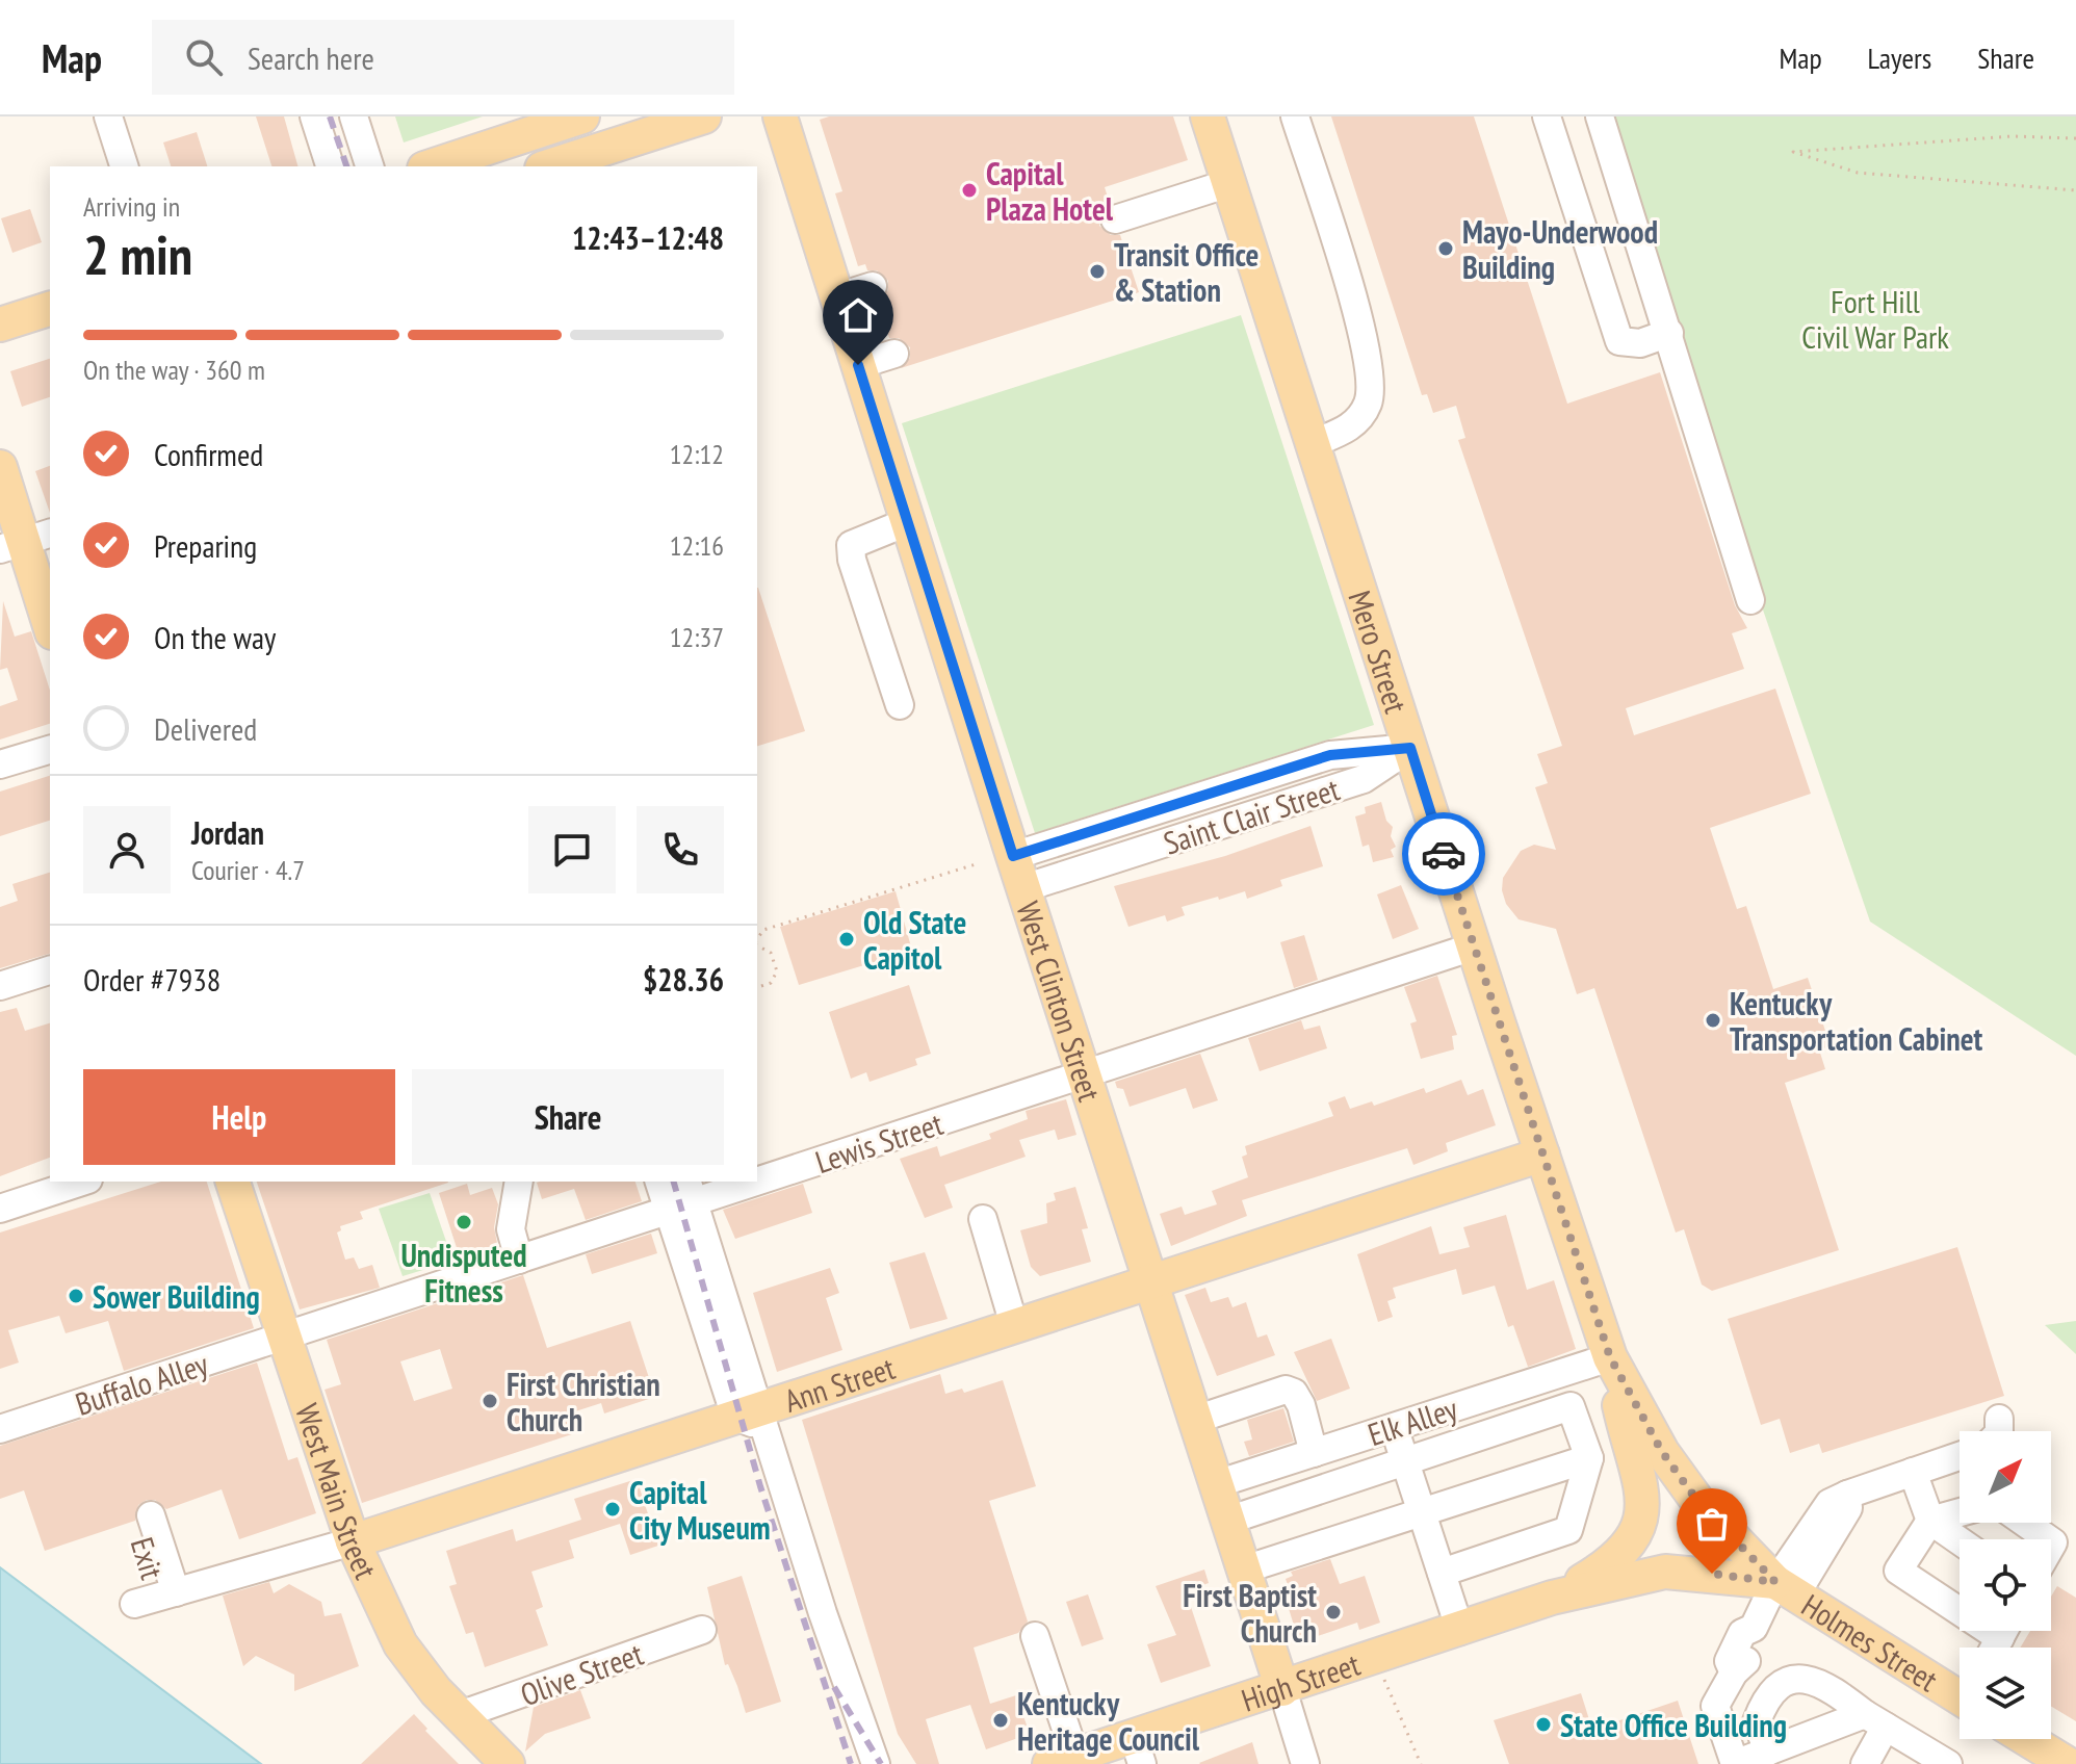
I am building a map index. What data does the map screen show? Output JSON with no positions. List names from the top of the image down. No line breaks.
{"streets":{"main road":["Mero Street","West Clinton Street","Ann Street","West Main Street","Holmes Street","High Street"],"street":["Saint Clair Street","Lewis Street","Buffalo Alley","Elk Alley","Olive Street"]},"crossings":[["Mero Street","Saint Clair Street"],["Mero Street","Lewis Street"],["Mero Street","Ann Street"],["Mero Street","Elk Alley"],["Mero Street","Holmes Street"],["Mero Street","High Street"],["Saint Clair Street","West Clinton Street"],["West Clinton Street","Lewis Street"],["West Clinton Street","Ann Street"],["West Clinton Street","Elk Alley"],["West Clinton Street","High Street"],["Lewis Street","Buffalo Alley"],["Lewis Street","West Main Street"],["Ann Street","West Main Street"],["Buffalo Alley","West Main Street"],["Elk Alley","High Street"],["West Main Street","Olive Street"],["Holmes Street","High Street"]],"parks":["Fort Hill Civil War Park"],"places":["Capital Plaza Hotel","Mayo-Underwood Building","Transit Office & Station","Old State Capitol","Kentucky Transportation Cabinet","Undisputed Fitness","Sower Building","First Christian Church","Capital City Museum","First Baptist Church","Kentucky Heritage Council","State Office Building"],"north":"top right","page":{"header":"Map","search":"Search here","nav":["Map","Layers","Share"],"heading":["2 min","Arriving in","12:43–12:48"],"panel":["Jordan","Courier · 4.7","Order #7938","$28.36"],"bar":"On the way · 360 m","list":[["Confirmed","12:12"],["Preparing","12:16"],["On the way","12:37"],"Delivered"],"buttons":["Help","Share"]}}
